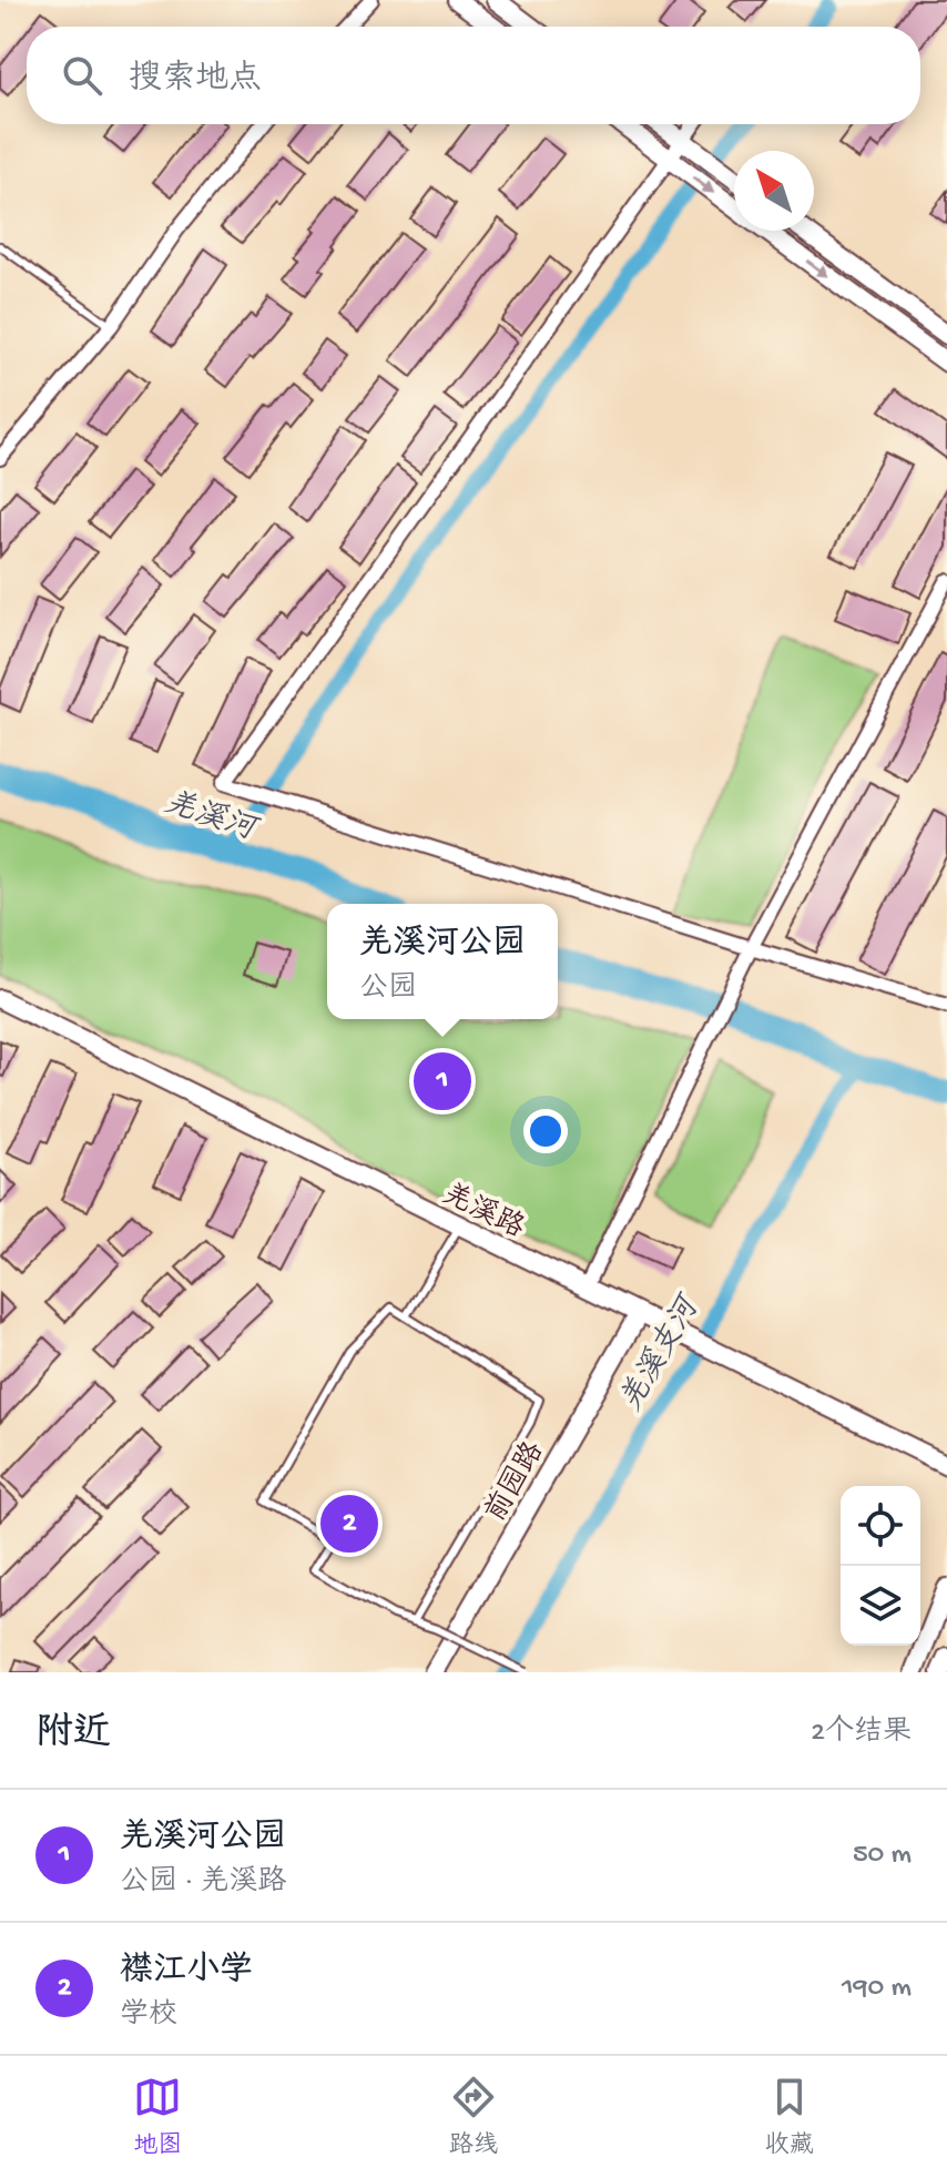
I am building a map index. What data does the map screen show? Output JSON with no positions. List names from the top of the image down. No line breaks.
{"streets":{"street":["羌溪路","前园路"]},"crossings":[["羌溪路","前园路"]],"water":["羌溪河","羌溪支河"],"north":"top left","page":{"search":"搜索地点","popup":["羌溪河公园","公园"],"pins":["1","2"],"heading":["附近","2个结果"],"list":[{"mark":"1","name":"羌溪河公园","note":"公园 · 羌溪路","value":"50 m"},{"mark":"2","name":"襟江小学","note":"学校","value":"190 m"}],"nav":["地图","路线","收藏"]}}
